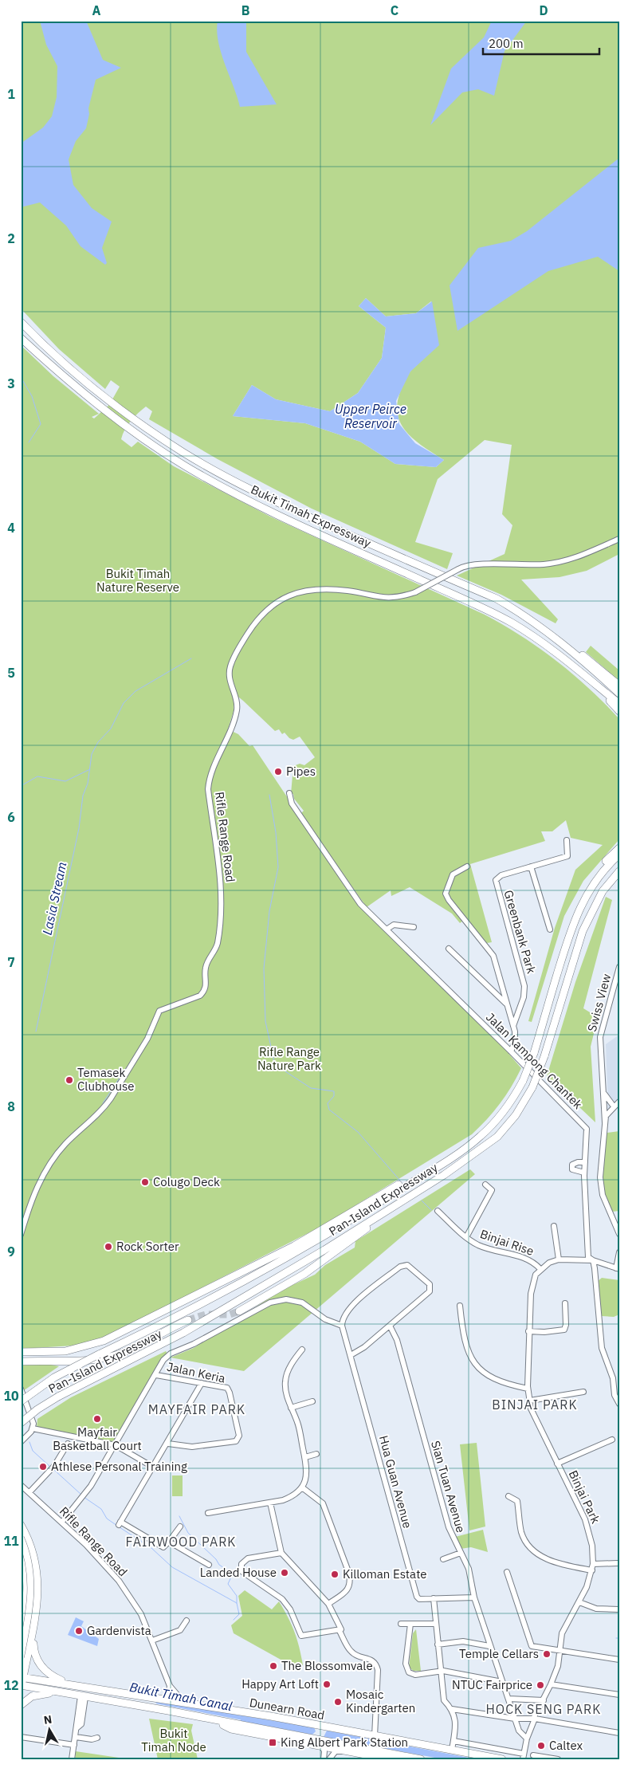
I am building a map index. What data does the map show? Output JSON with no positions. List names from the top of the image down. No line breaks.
{"streets":{"highway":["Bukit Timah Expressway","Pan-Island Expressway","Dunearn Road"],"street":["Rifle Range Road","Greenbank Park","Swiss View","Jalan Kampong Chantek","Binjai Rise","Jalan Keria","Hua Guan Avenue","Sian Tuan Avenue","Binjai Park"]},"crossings":[["Rifle Range Road","Dunearn Road"],["Binjai Rise","Binjai Park"],["Hua Guan Avenue","Sian Tuan Avenue"],["Sian Tuan Avenue","Binjai Park"]],"districts":["BINJAI PARK","MAYFAIR PARK","FAIRWOOD PARK","HOCK SENG PARK"],"water":["Upper Peirce Reservoir","Lasia Stream","Bukit Timah Canal"],"parks":["Bukit Timah Nature Reserve","Rifle Range Nature Park","Bukit Timah Node"],"places":{"other":["Pipes","Temasek Clubhouse","Colugo Deck","Rock Sorter","Mayfair Basketball Court","Athlese Personal Training","Landed House","Killoman Estate","Gardenvista","Temple Cellars","The Blossomvale","Happy Art Loft","NTUC Fairprice","Mosaic Kindergarten","Caltex"],"transit":["King Albert Park Station"]},"scale_bar":"200 m","north":"top","grid":{"columns":["A","B","C","D"],"rows":["1","2","3","4","5","6","7","8","9","10","11","12"]}}
